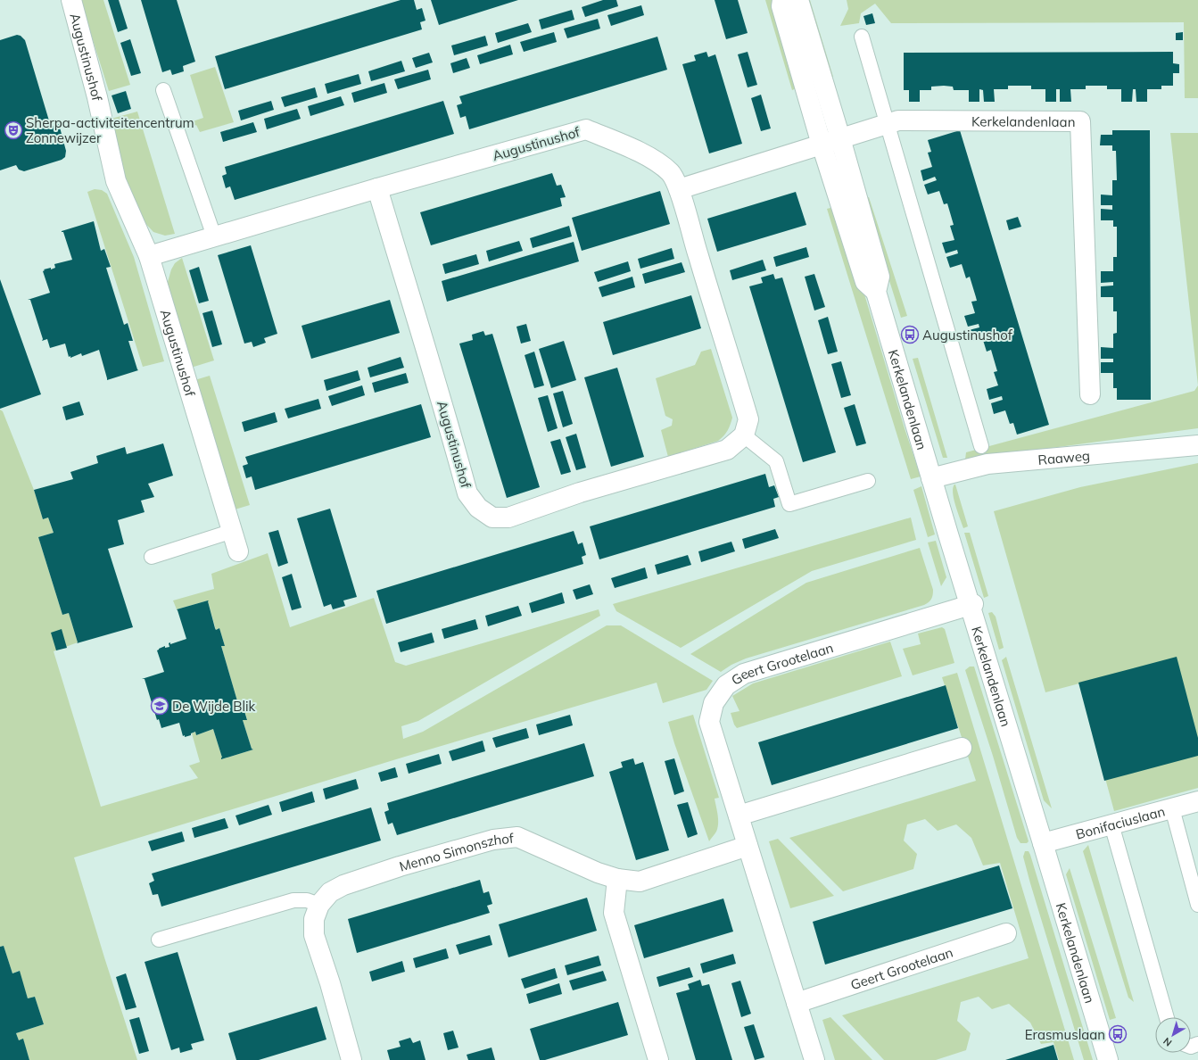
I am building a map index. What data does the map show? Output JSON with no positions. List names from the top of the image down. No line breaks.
{"streets":{"street":["Augustinushof","Kerkelandenlaan","Raaweg","Geert Grootelaan","Bonifaciuslaan","Menno Simonszhof"]},"crossings":[["Kerkelandenlaan","Raaweg"],["Kerkelandenlaan","Geert Grootelaan"],["Kerkelandenlaan","Bonifaciuslaan"],["Geert Grootelaan","Menno Simonszhof"]],"places":{"theatre":["Sherpa-activiteitencentrum Zonnewijzer"],"bus stop":["Augustinushof","Erasmuslaan"],"school or university":["De Wijde Blik"]},"north":"bottom left"}
